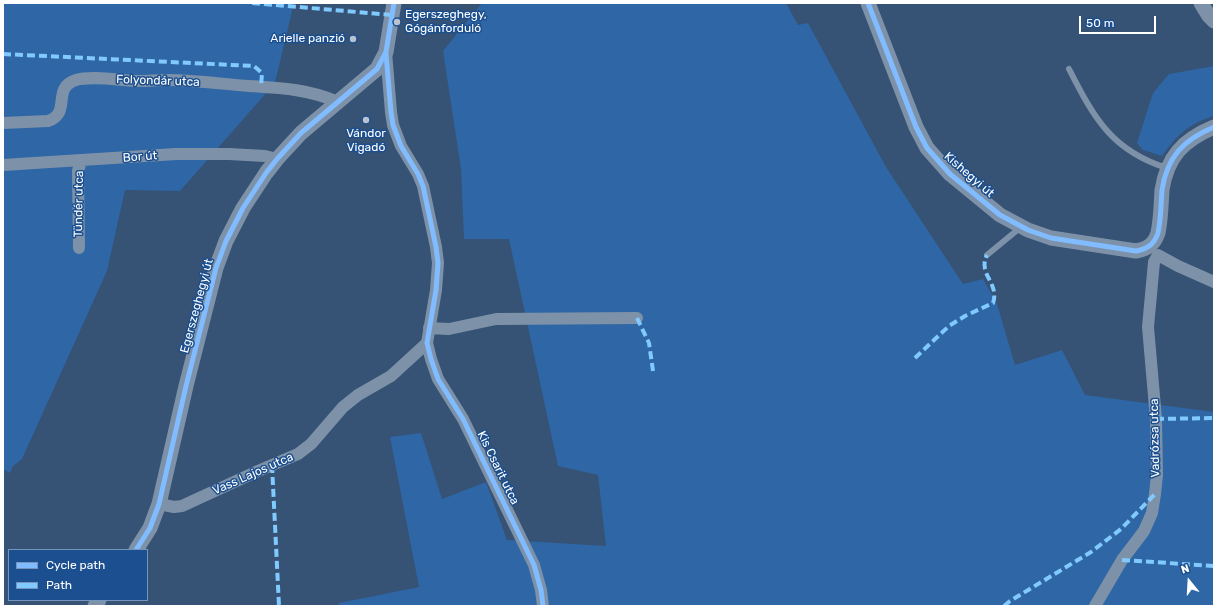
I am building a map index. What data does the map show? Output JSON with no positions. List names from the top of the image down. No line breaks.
{"streets":{"street":["Folyondár utca","Bor út","Kishegyi út","Tündér utca","Egerszeghegyi út","Vadrózsa utca","Kis Csarit utca","Vass Lajos utca"]},"crossings":[["Folyondár utca","Egerszeghegyi út"],["Bor út","Tündér utca"],["Bor út","Egerszeghegyi út"],["Kishegyi út","Vadrózsa utca"],["Egerszeghegyi út","Kis Csarit utca"],["Egerszeghegyi út","Vass Lajos utca"],["Kis Csarit utca","Vass Lajos utca"]],"places":["Egerszeghegy, Gógánforduló","Arielle panzió","Vándor Vigadó"],"legend":["Cycle path","Path"],"scale_bar":"50 m","north":"top"}
